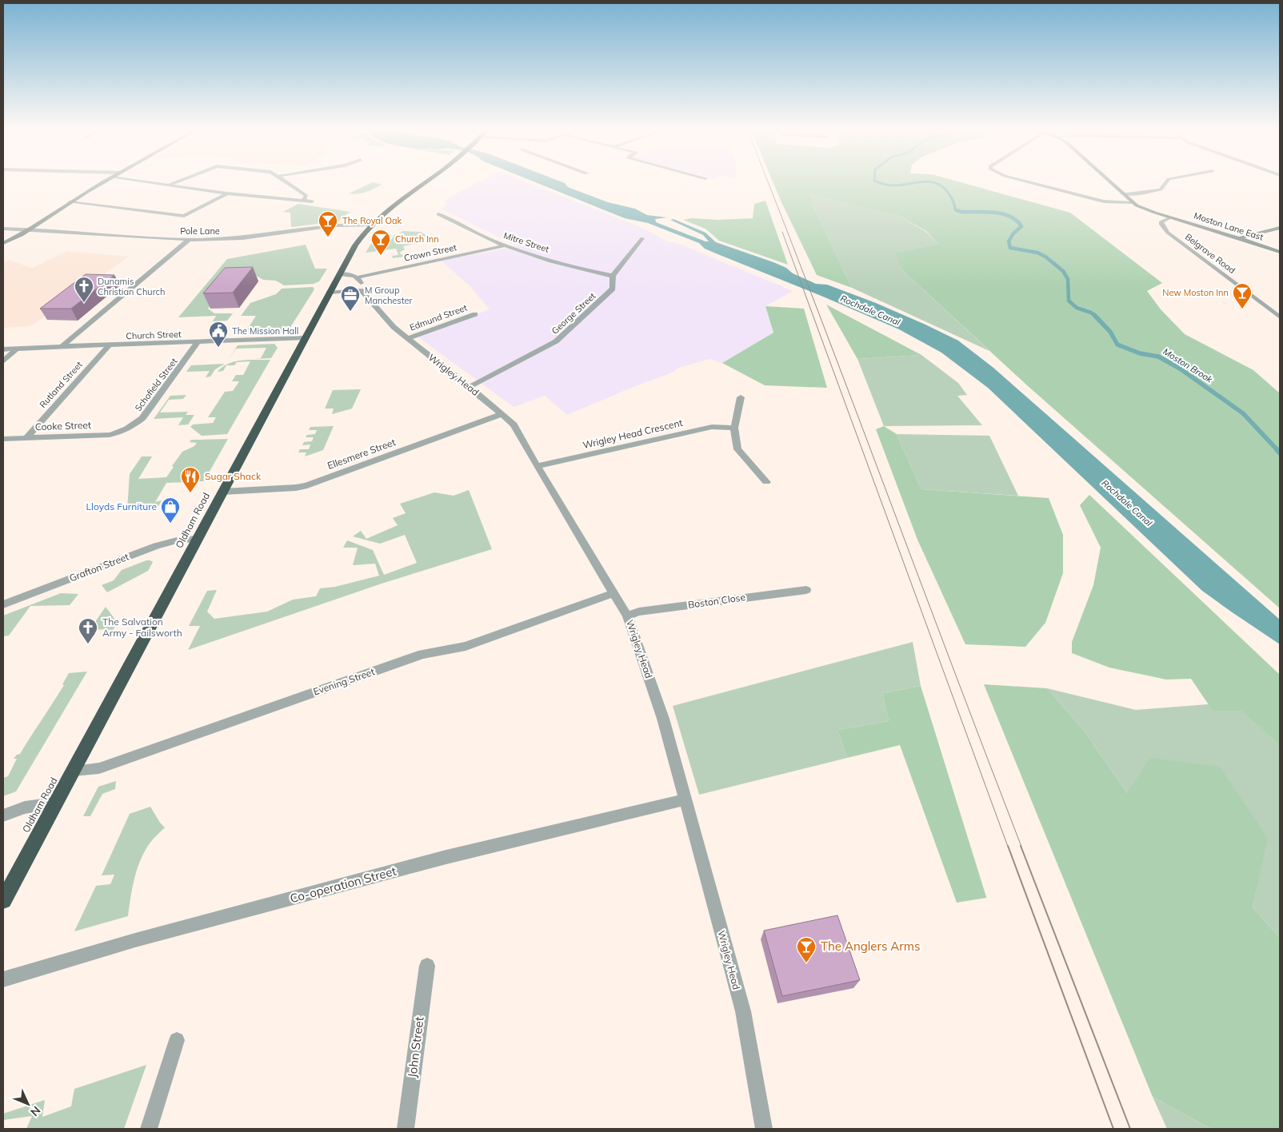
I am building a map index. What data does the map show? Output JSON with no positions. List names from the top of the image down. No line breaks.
{"streets":{"highway":["Oldham Road"],"street":["Moston Lane East","Pole Lane","Mitre Street","Crown Street","Belgrave Road","George Street","Edmund Street","Church Street","Wrigley Head","Rutland Street","Schofield Street","Cooke Street","Wrigley Head Crescent","Ellesmere Street","Grafton Street","Boston Close","Evening Street","Co-operation Street","John Street"]},"crossings":[["Moston Lane East","Belgrave Road"],["Pole Lane","Oldham Road"],["Mitre Street","Crown Street"],["Mitre Street","George Street"],["Crown Street","Wrigley Head"],["George Street","Wrigley Head"],["Edmund Street","Wrigley Head"],["Church Street","Rutland Street"],["Church Street","Schofield Street"],["Church Street","Oldham Road"],["Wrigley Head","Wrigley Head Crescent"],["Wrigley Head","Ellesmere Street"],["Wrigley Head","Boston Close"],["Wrigley Head","Evening Street"],["Wrigley Head","Co-operation Street"],["Rutland Street","Cooke Street"],["Schofield Street","Cooke Street"],["Ellesmere Street","Oldham Road"],["Oldham Road","Grafton Street"],["Oldham Road","Evening Street"]],"water":["Rochdale Canal","Moston Brook"],"places":{"bar":["The Royal Oak","Church Inn","New Moston Inn","The Anglers Arms"],"church":["Dunamis Christian Church","The Salvation Army - Failsworth"],"office":["M Group Manchester"],"public building":["The Mission Hall"],"restaurant":["Sugar Shack"],"shop":["Lloyds Furniture"]},"north":"bottom right"}
